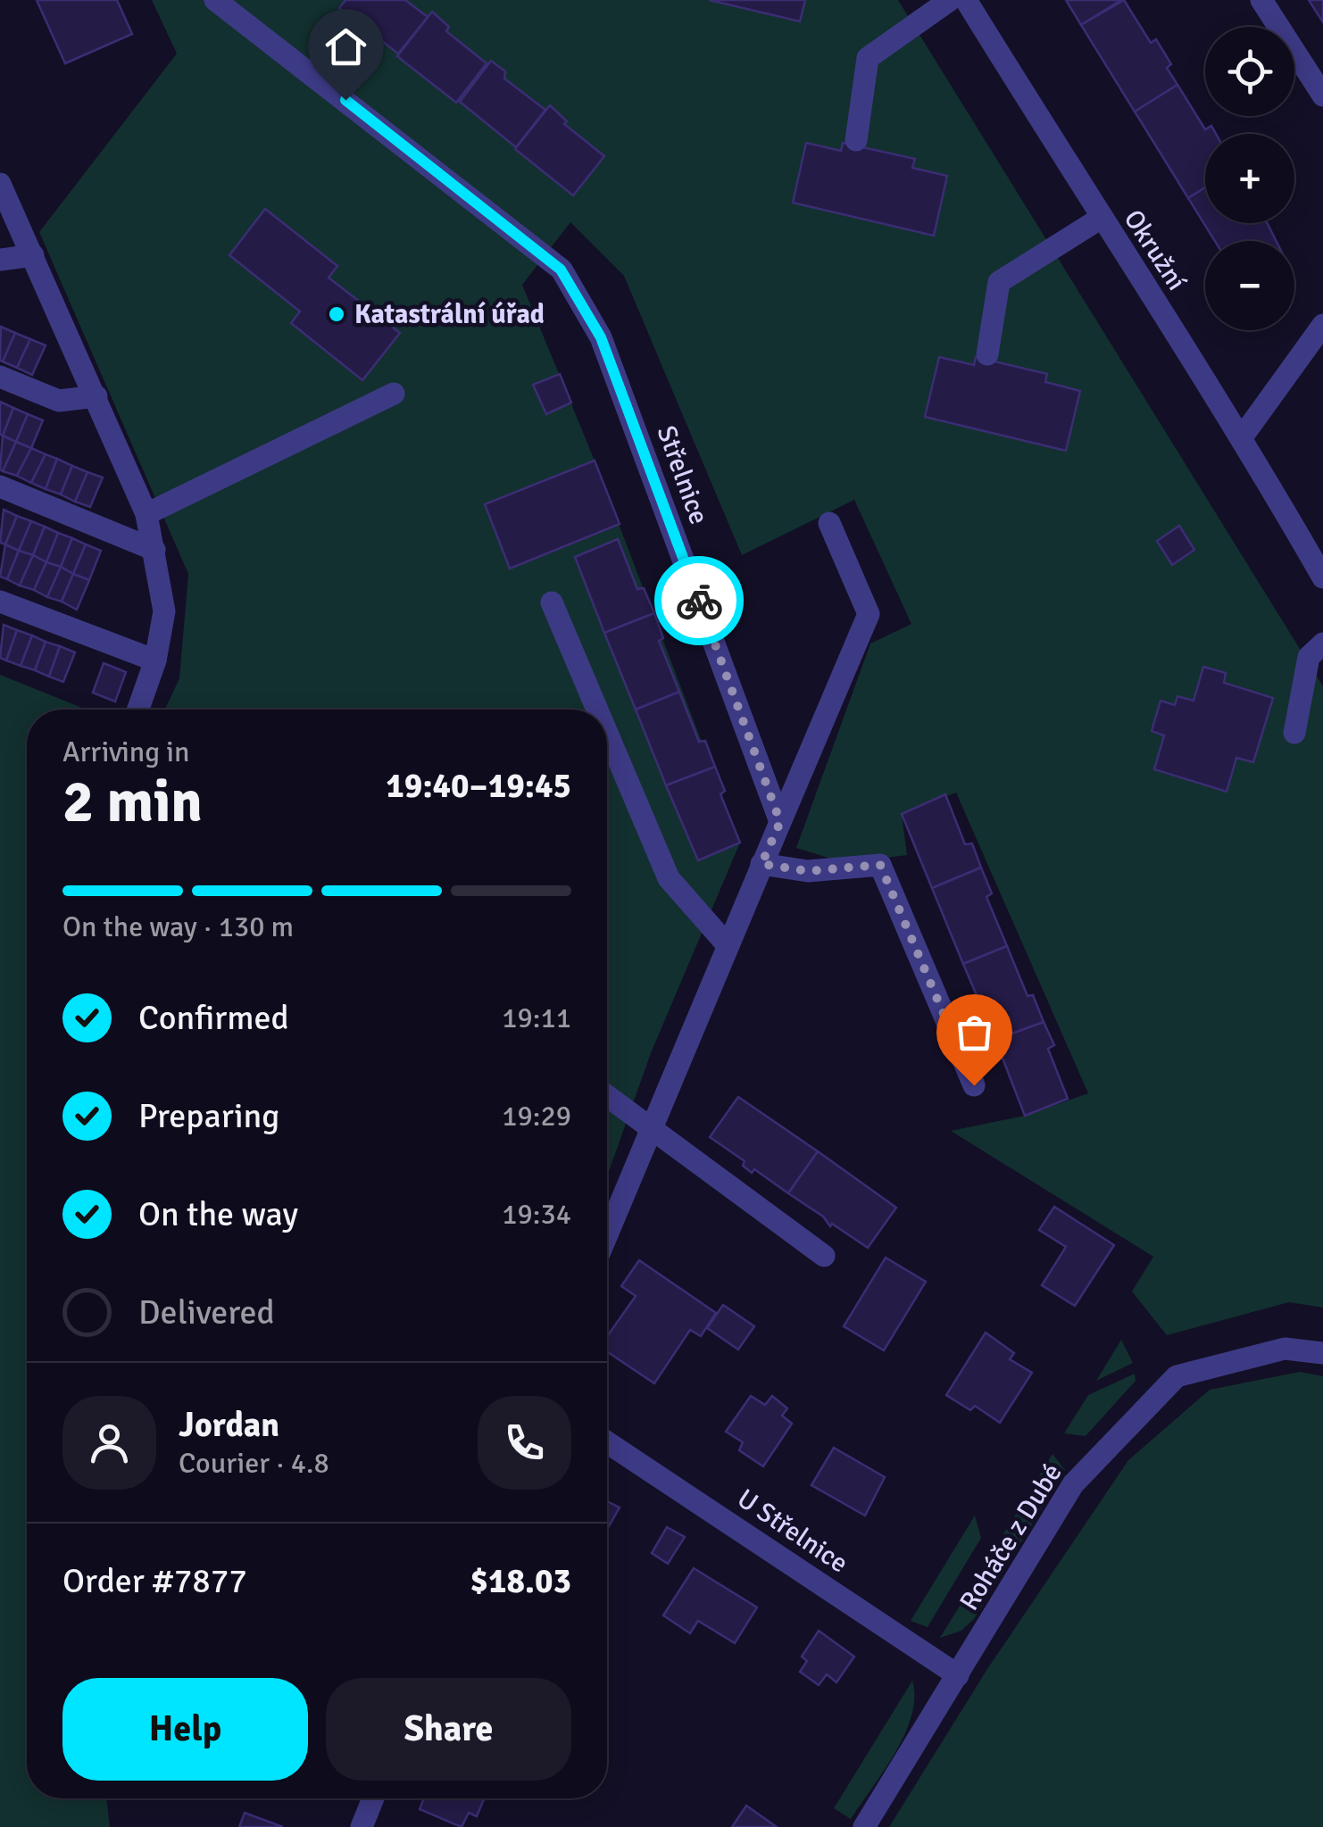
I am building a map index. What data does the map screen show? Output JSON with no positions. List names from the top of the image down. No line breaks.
{"streets":{"street":["Okružní","Střelnice","U Střelnice","Roháče z Dubé"]},"crossings":[["U Střelnice","Roháče z Dubé"]],"places":["Katastrální úřad"],"page":{"map_buttons":["+","−"],"heading":["2 min","Arriving in","19:40–19:45"],"panel":["Jordan","Courier · 4.8","Order #7877","$18.03"],"bar":"On the way · 130 m","list":[["Confirmed","19:11"],["Preparing","19:29"],["On the way","19:34"],"Delivered"],"buttons":["Help","Share"]}}
